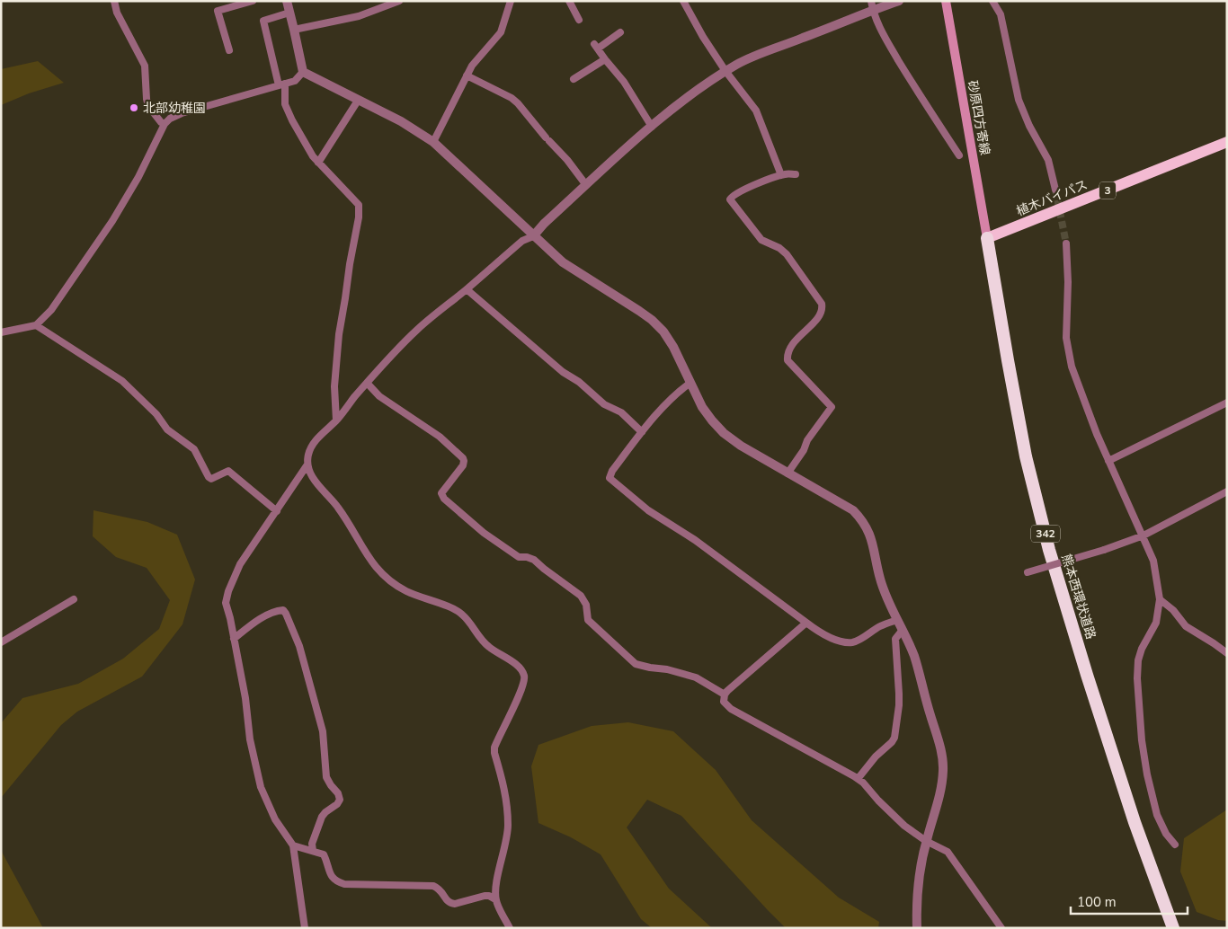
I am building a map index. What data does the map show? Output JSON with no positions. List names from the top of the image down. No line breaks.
{"streets":{"highway":["3","植木バイパス","342","熊本西環状道路"],"main road":["砂原四方寄線"]},"crossings":[["砂原四方寄線","植木バイパス"],["砂原四方寄線","熊本西環状道路"],["植木バイパス","熊本西環状道路"]],"places":["北部幼稚園"],"scale_bar":"100 m"}
